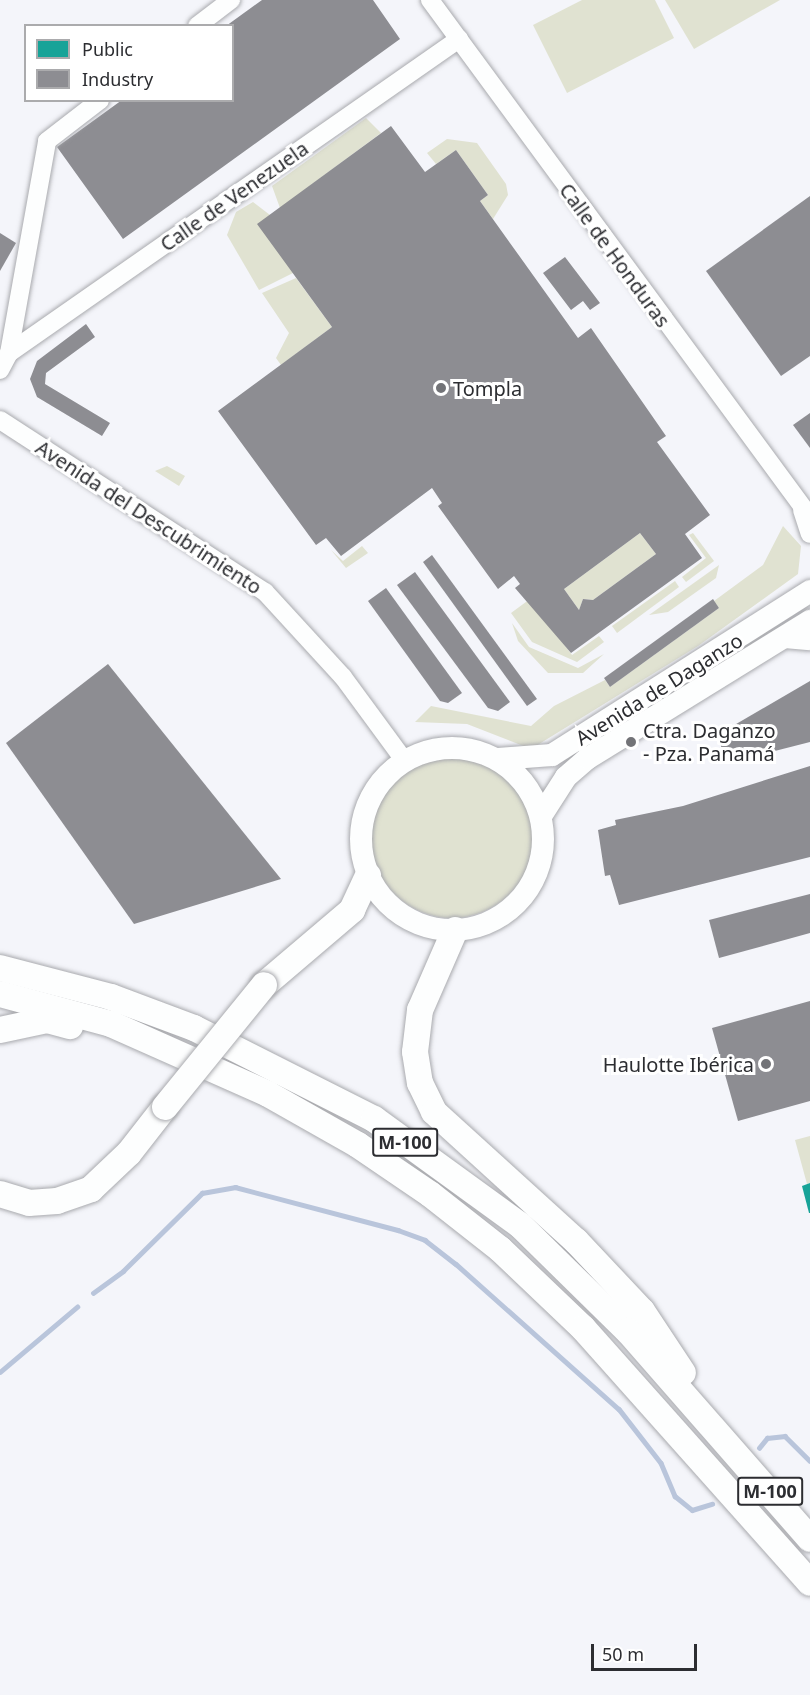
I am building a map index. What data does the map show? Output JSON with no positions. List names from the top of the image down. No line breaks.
{"streets":{"highway":["M-100"],"main road":["Avenida de Daganzo"],"street":["Calle de Venezuela","Calle de Honduras","Avenida del Descubrimiento"]},"crossings":[["Calle de Venezuela","Calle de Honduras"],["Avenida del Descubrimiento","Avenida de Daganzo"]],"places":["Tompla","Ctra. Daganzo - Pza. Panamá","Haulotte Ibérica"],"legend":["Public","Industry"],"scale_bar":"50 m"}
